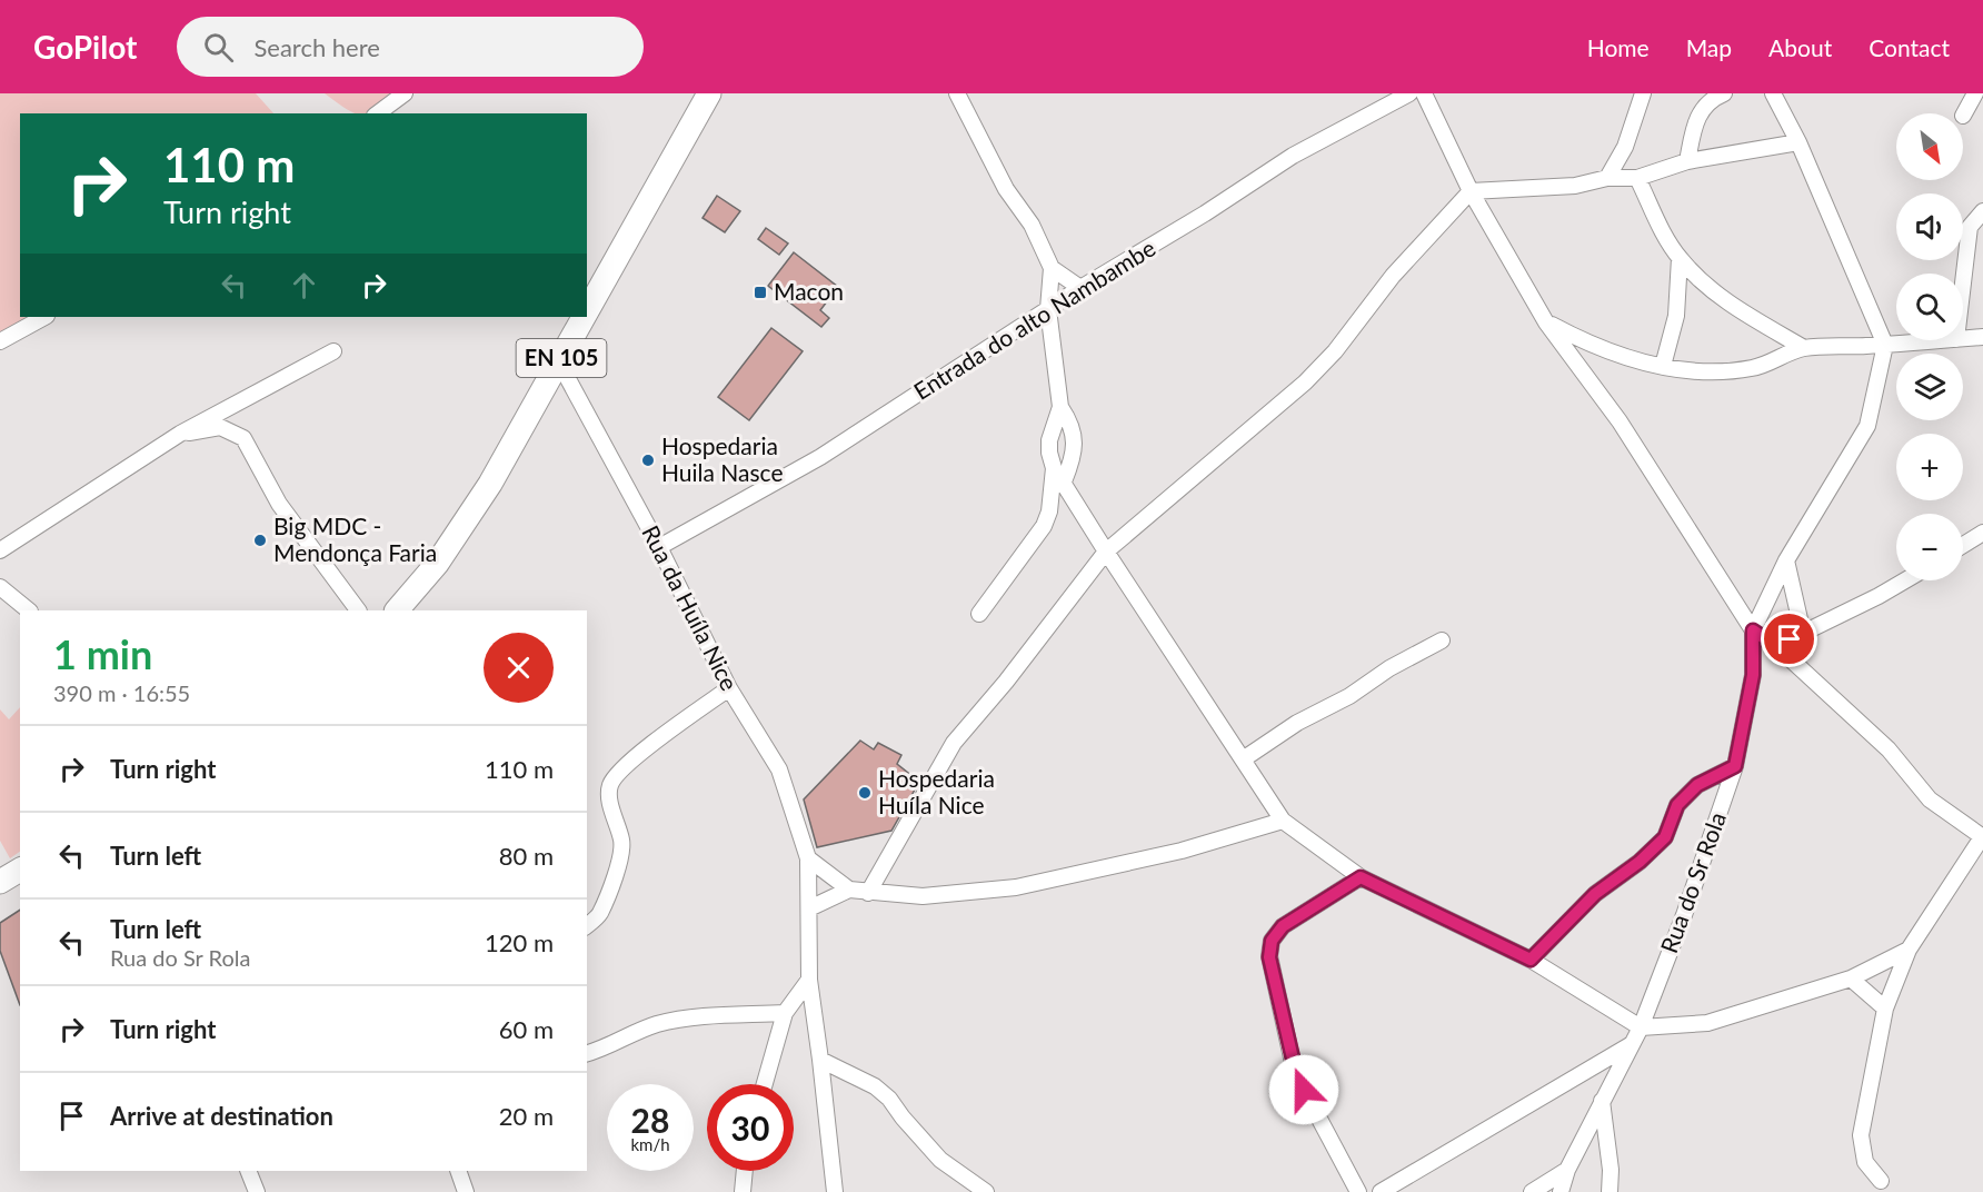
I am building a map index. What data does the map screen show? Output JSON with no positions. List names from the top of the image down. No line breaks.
{"streets":{"main road":["EN 105"],"street":["Entrada do alto Nambambe","Rua da Huíla Nice","Rua do Sr Rola"]},"crossings":[["Entrada do alto Nambambe","Rua da Huíla Nice"],["EN 105","Rua da Huíla Nice"]],"places":{"transit":["Macon"],"other":["Hospedaria Huila Nasce","Big MDC - Mendonça Faria","Hospedaria Huíla Nice"]},"north":"bottom right","page":{"header":"GoPilot","search":"Search here","nav":["Home","Map","About","Contact"],"map_buttons":["+","−"],"turn":["110 m","Turn right"],"heading":["1 min","390 m · 16:55"],"list":[{"name":"Turn right","value":"110 m"},{"name":"Turn left","value":"80 m"},{"name":"Turn left","note":"Rua do Sr Rola","value":"120 m"},{"name":"Turn right","value":"60 m"},{"name":"Arrive at destination","value":"20 m"}],"speed":"28 km/h","limit":"30"}}
